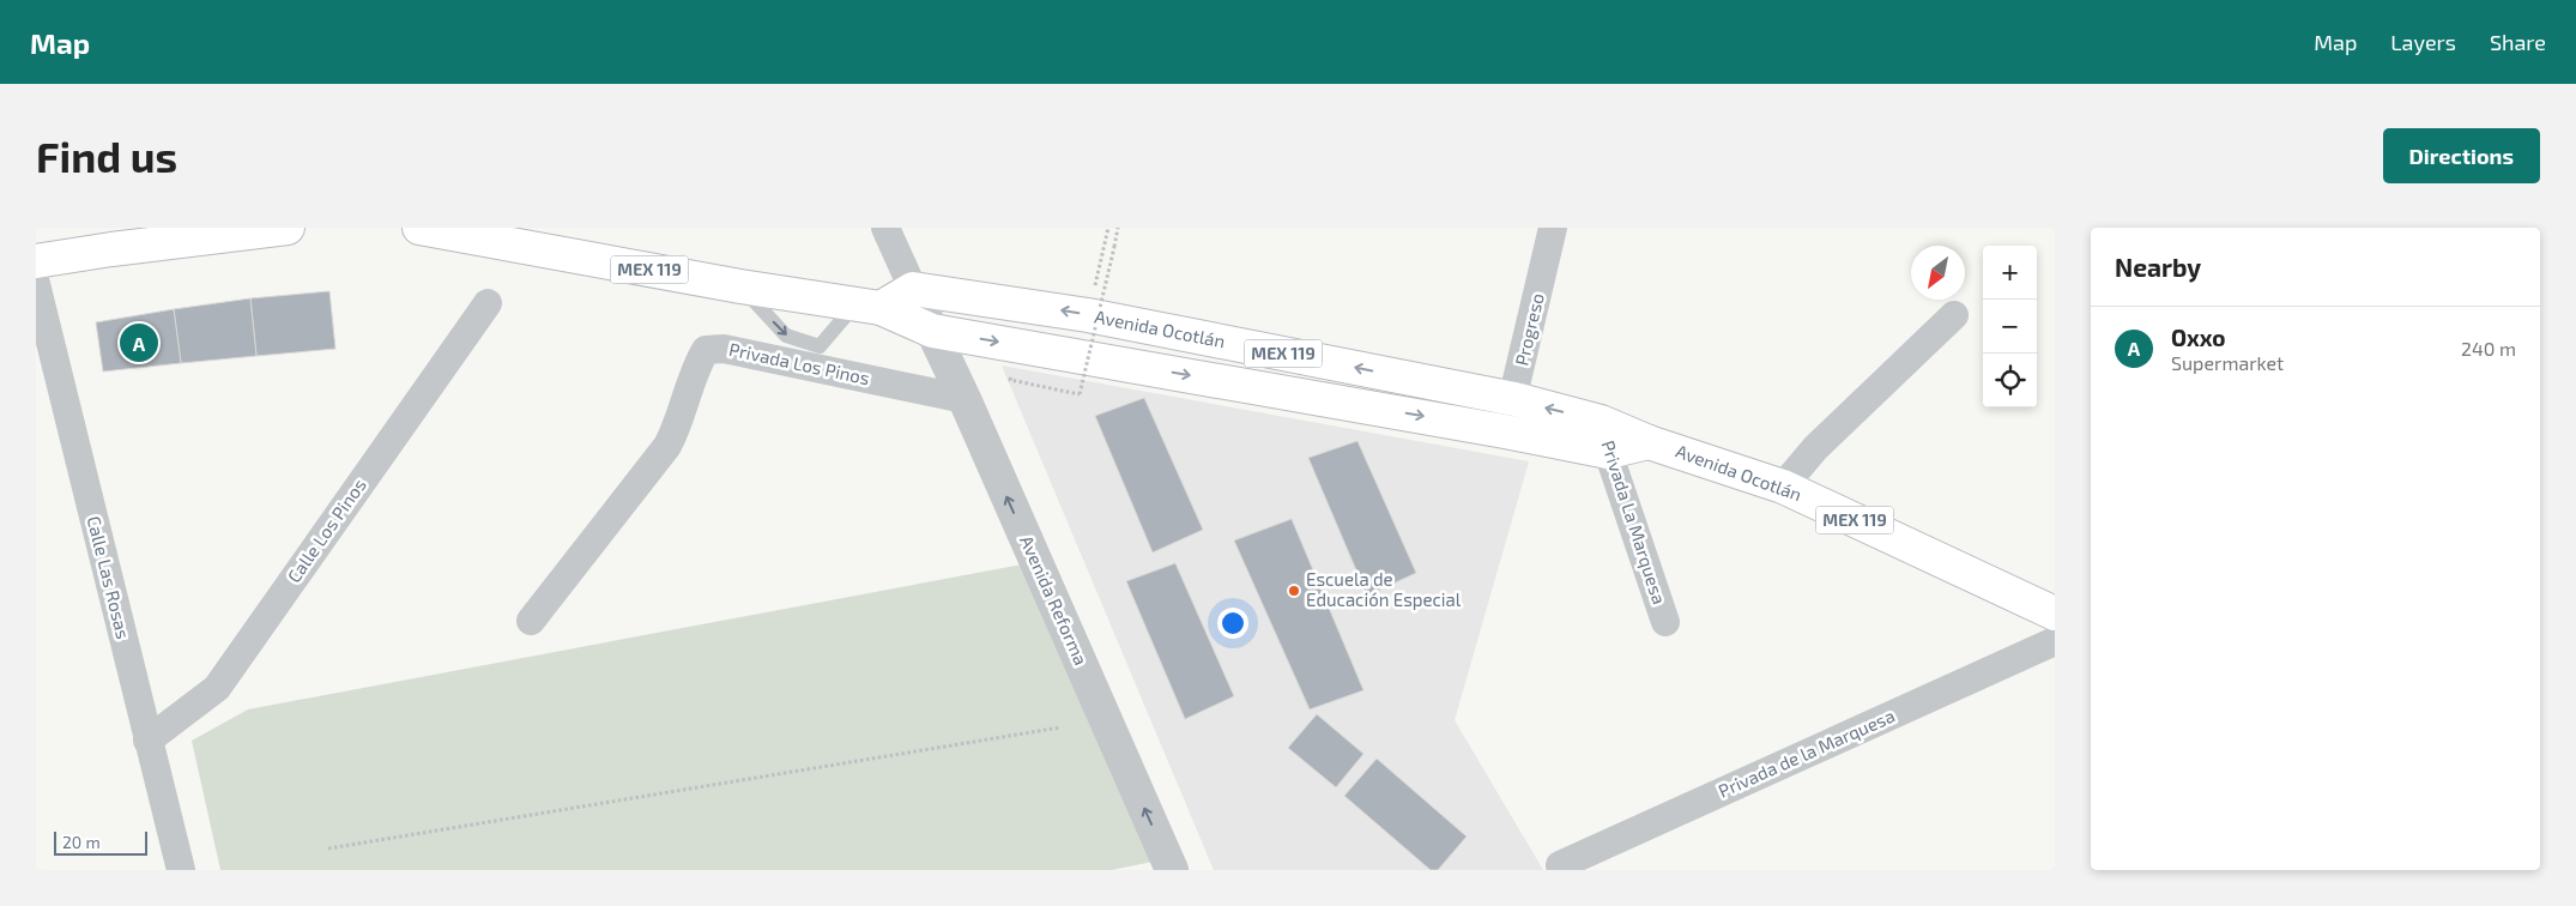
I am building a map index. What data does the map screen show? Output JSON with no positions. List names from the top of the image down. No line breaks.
{"streets":{"main road":["MEX 119","Avenida Ocotlán"],"street":["Progreso","Privada Los Pinos","Privada La Marquesa","Calle Los Pinos","Calle Las Rosas","Avenida Reforma","Privada de la Marquesa"]},"crossings":[["Avenida Ocotlán","Progreso"],["Avenida Ocotlán","Privada La Marquesa"],["Avenida Ocotlán","Avenida Reforma"],["Privada Los Pinos","Avenida Reforma"],["Calle Los Pinos","Calle Las Rosas"]],"one_way":["Avenida Reforma"],"places":["Escuela de Educación Especial"],"scale_bar":"20 m","north":"bottom left","page":{"header":"Map","nav":["Map","Layers","Share"],"buttons":"Directions","title":"Find us","heading":"Nearby","map_buttons":["+","−"],"list":[{"mark":"A","name":"Oxxo","note":"Supermarket","value":"240 m"}],"pins":"A","scale":"20 m"}}
